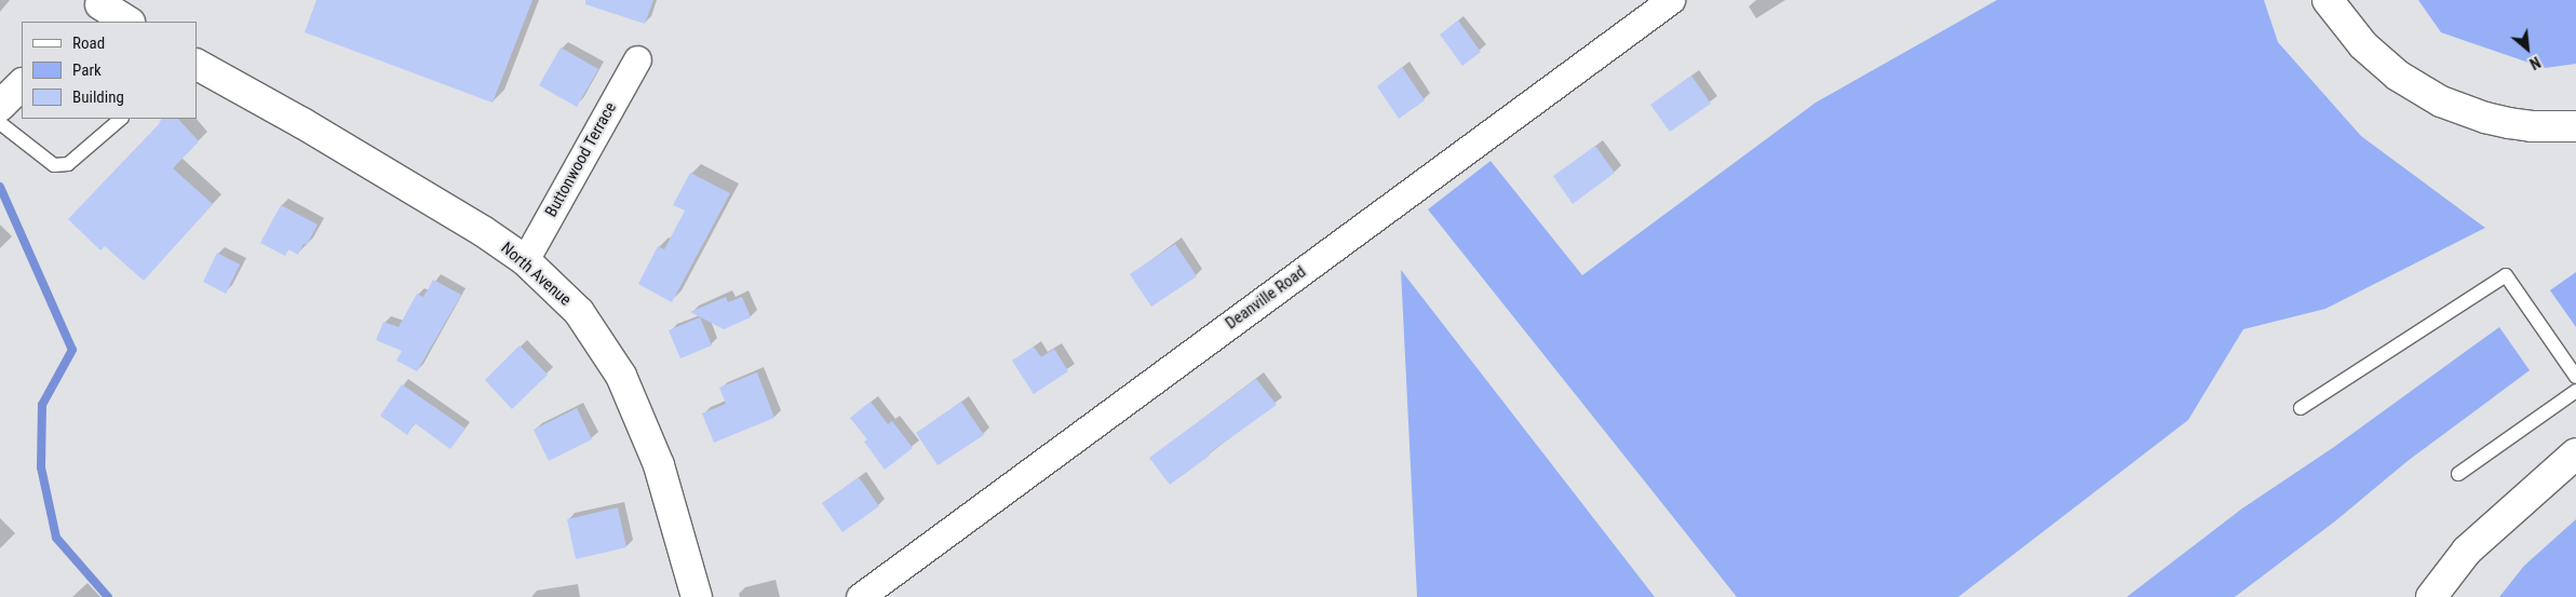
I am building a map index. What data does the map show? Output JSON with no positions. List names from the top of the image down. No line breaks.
{"streets":{"main road":["North Avenue"],"street":["Buttonwood Terrace","Deanville Road"]},"crossings":[["Buttonwood Terrace","North Avenue"]],"legend":["Road","Park","Building"],"north":"bottom right"}
